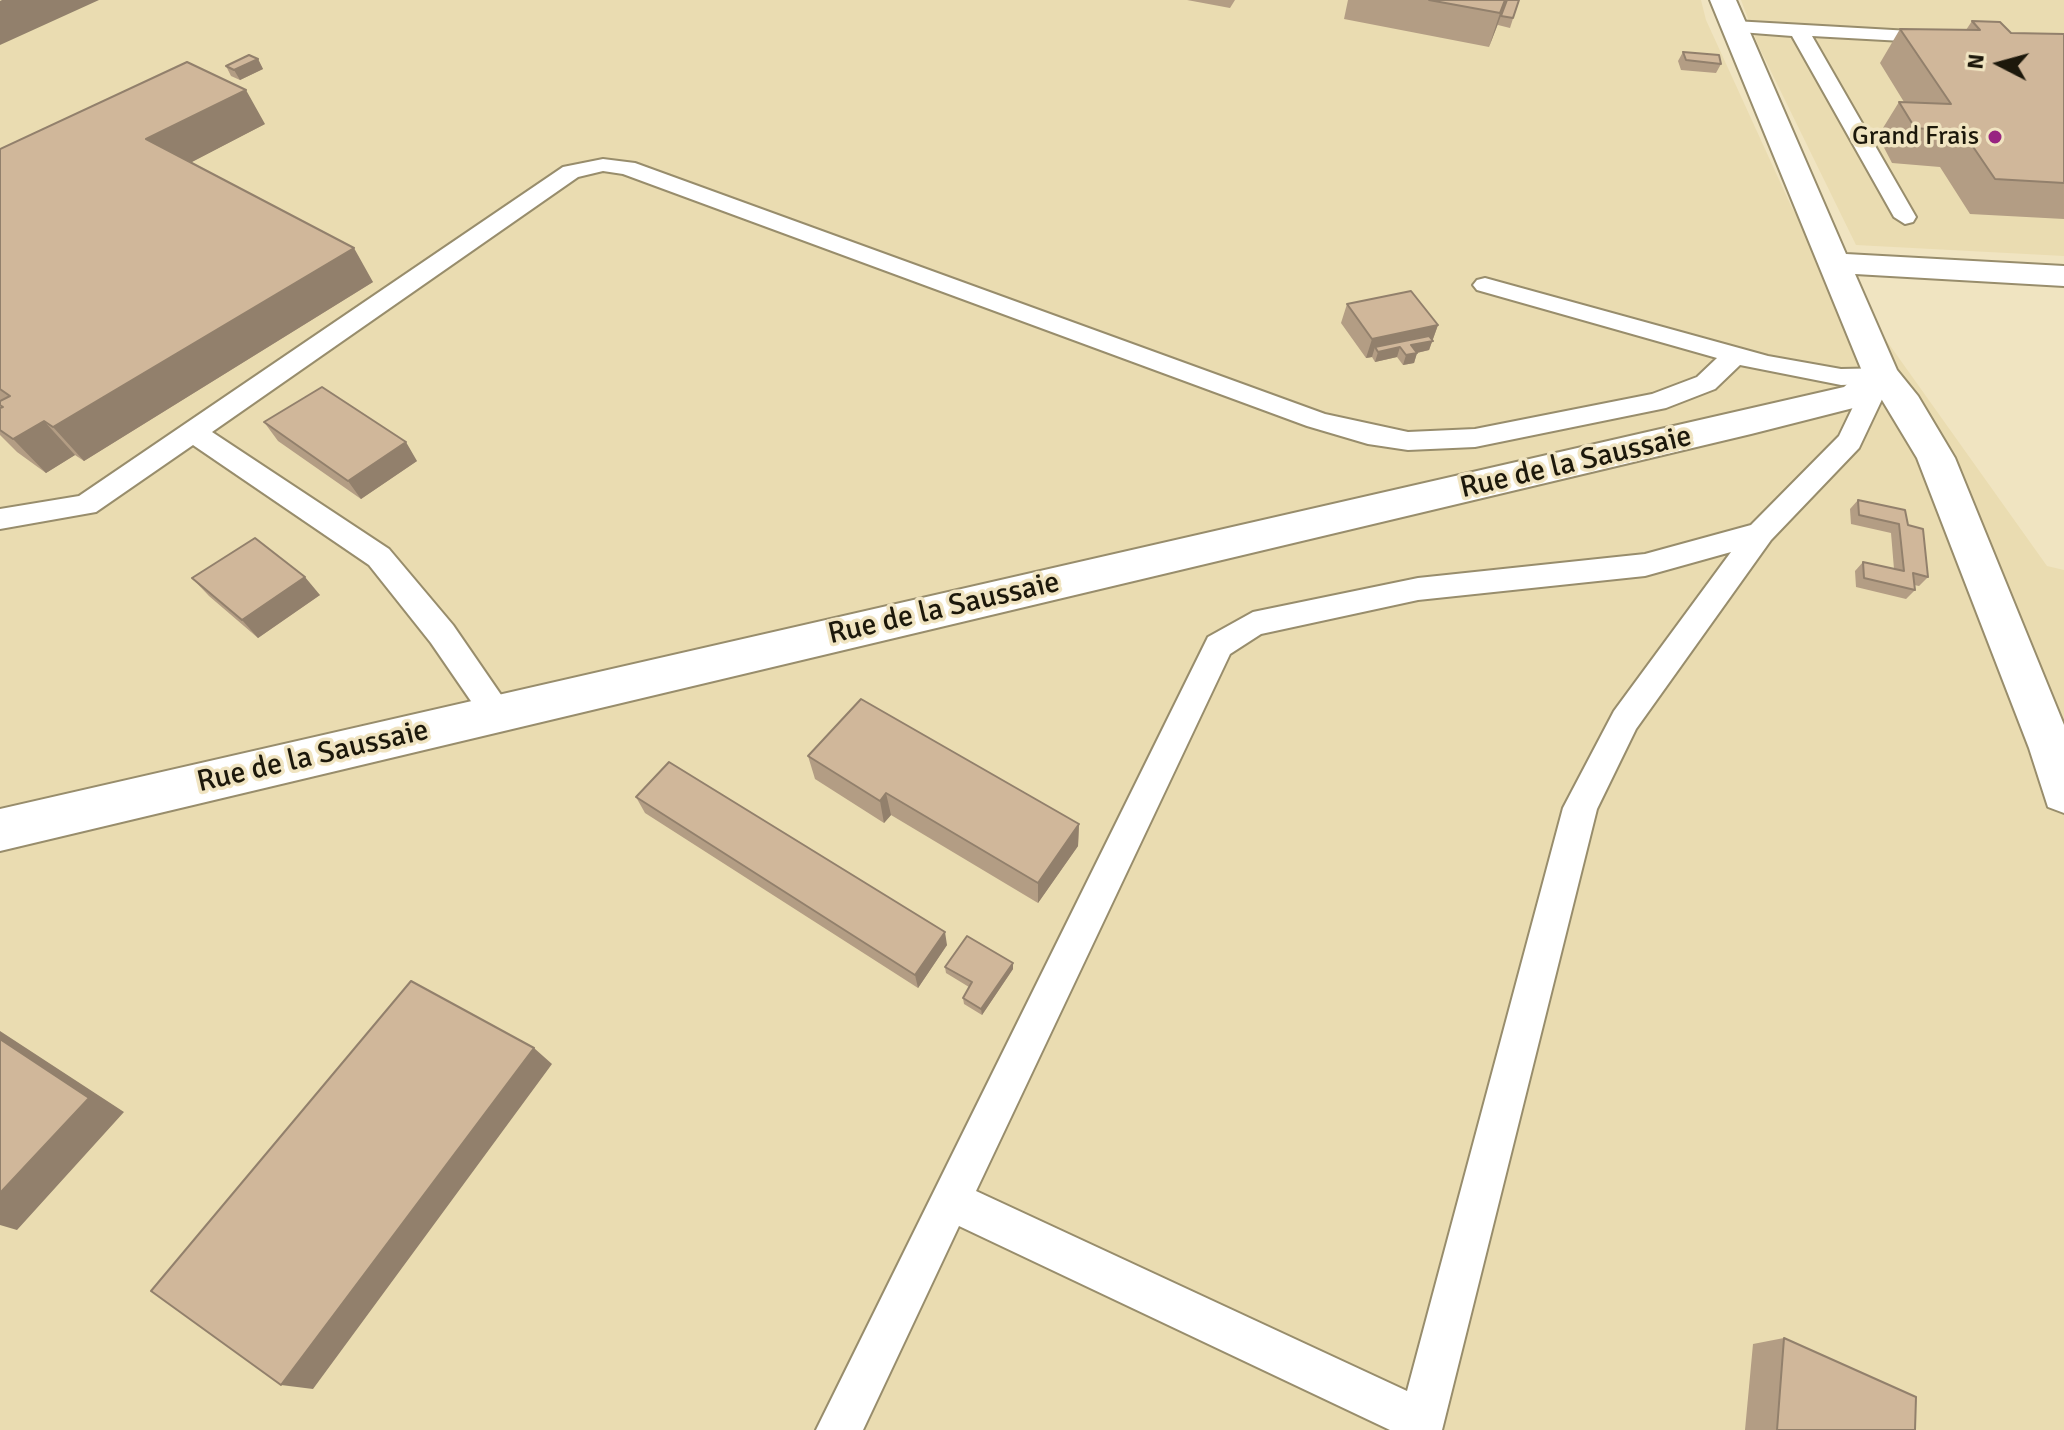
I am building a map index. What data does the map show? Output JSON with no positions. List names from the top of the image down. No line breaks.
{"streets":{"street":["Rue de la Saussaie"]},"places":["Grand Frais"],"north":"left"}
